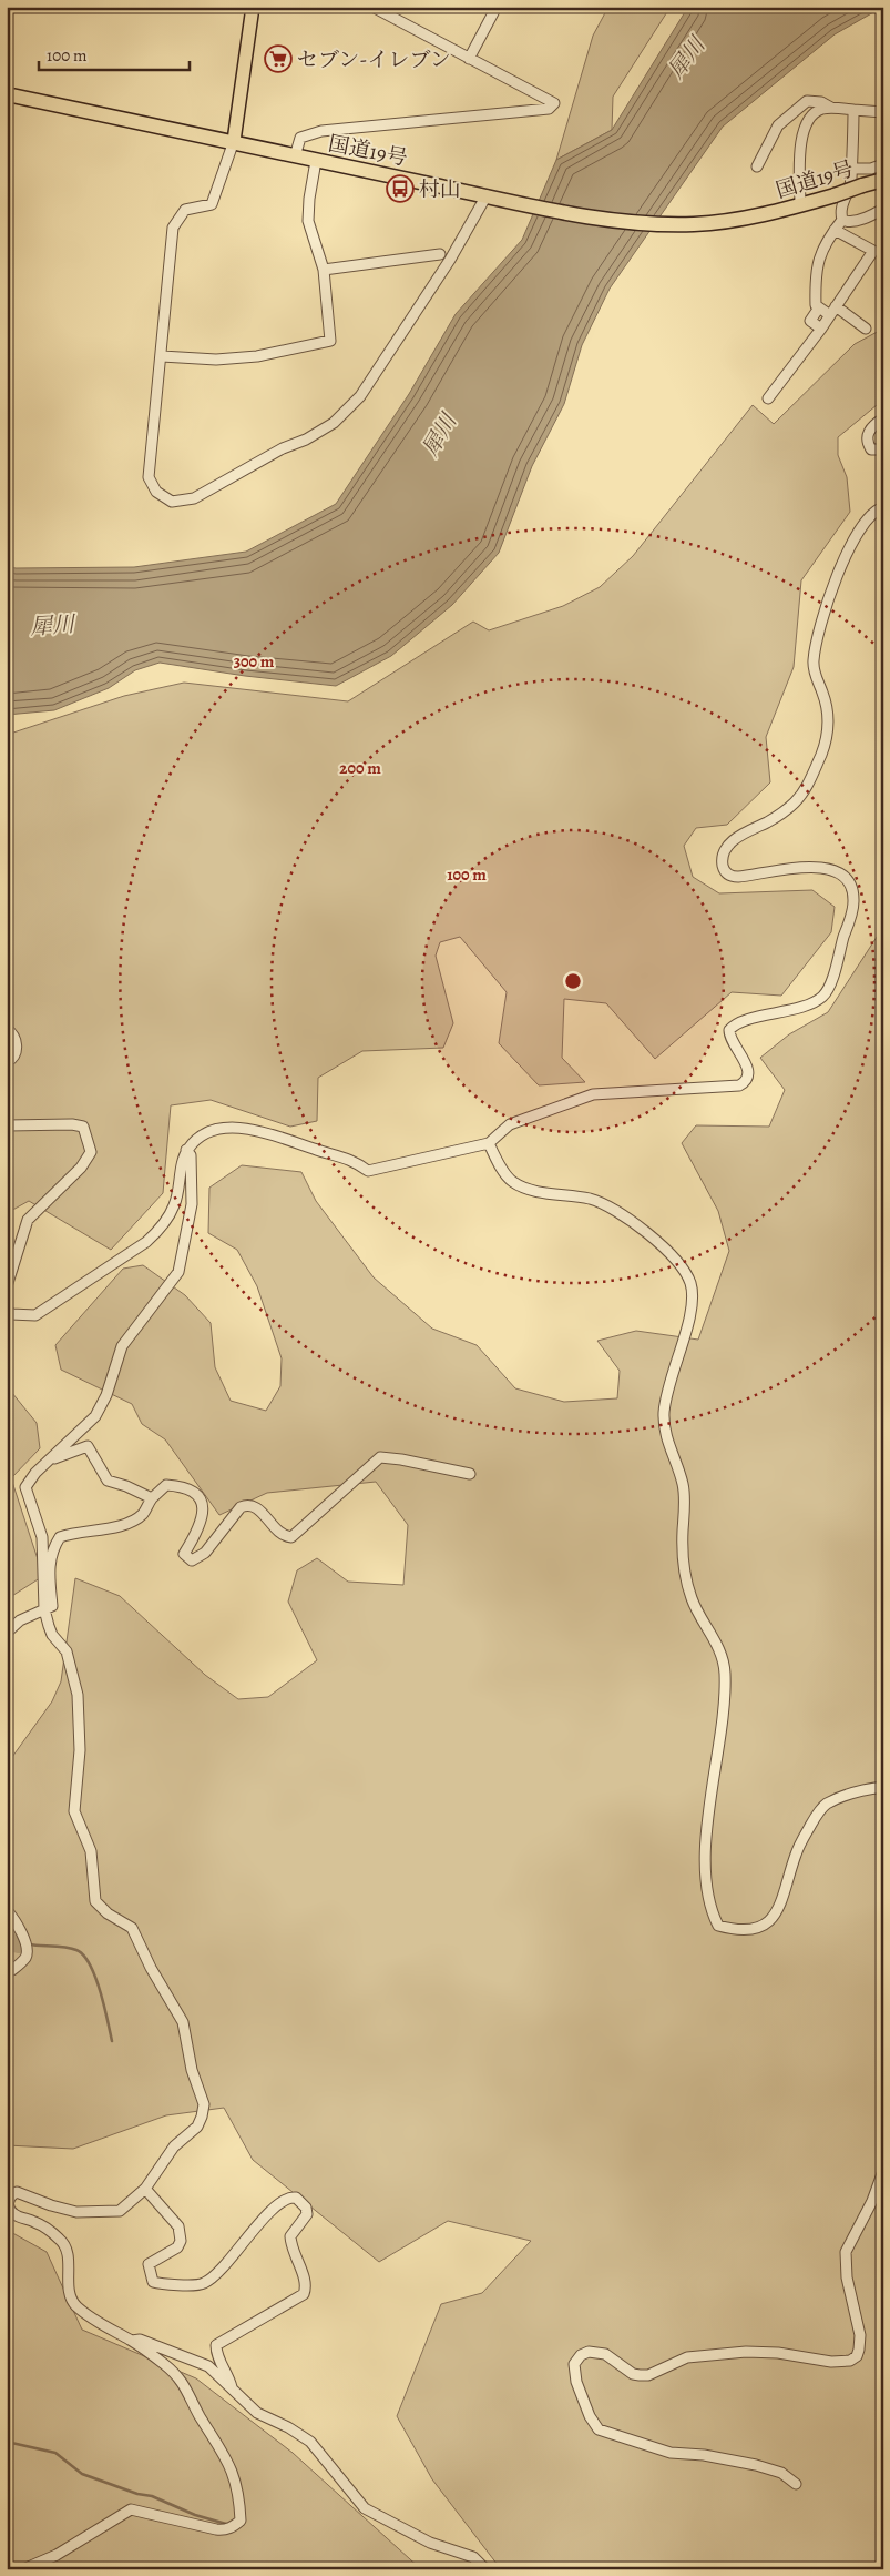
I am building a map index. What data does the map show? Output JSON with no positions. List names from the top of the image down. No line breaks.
{"streets":{"highway":["国道19号"]},"water":["犀川"],"places":{"supermarket":["セブン-イレブン"],"bus stop":["村山"]},"scale_bar":"100 m","rings":["300 m","200 m","100 m"]}
